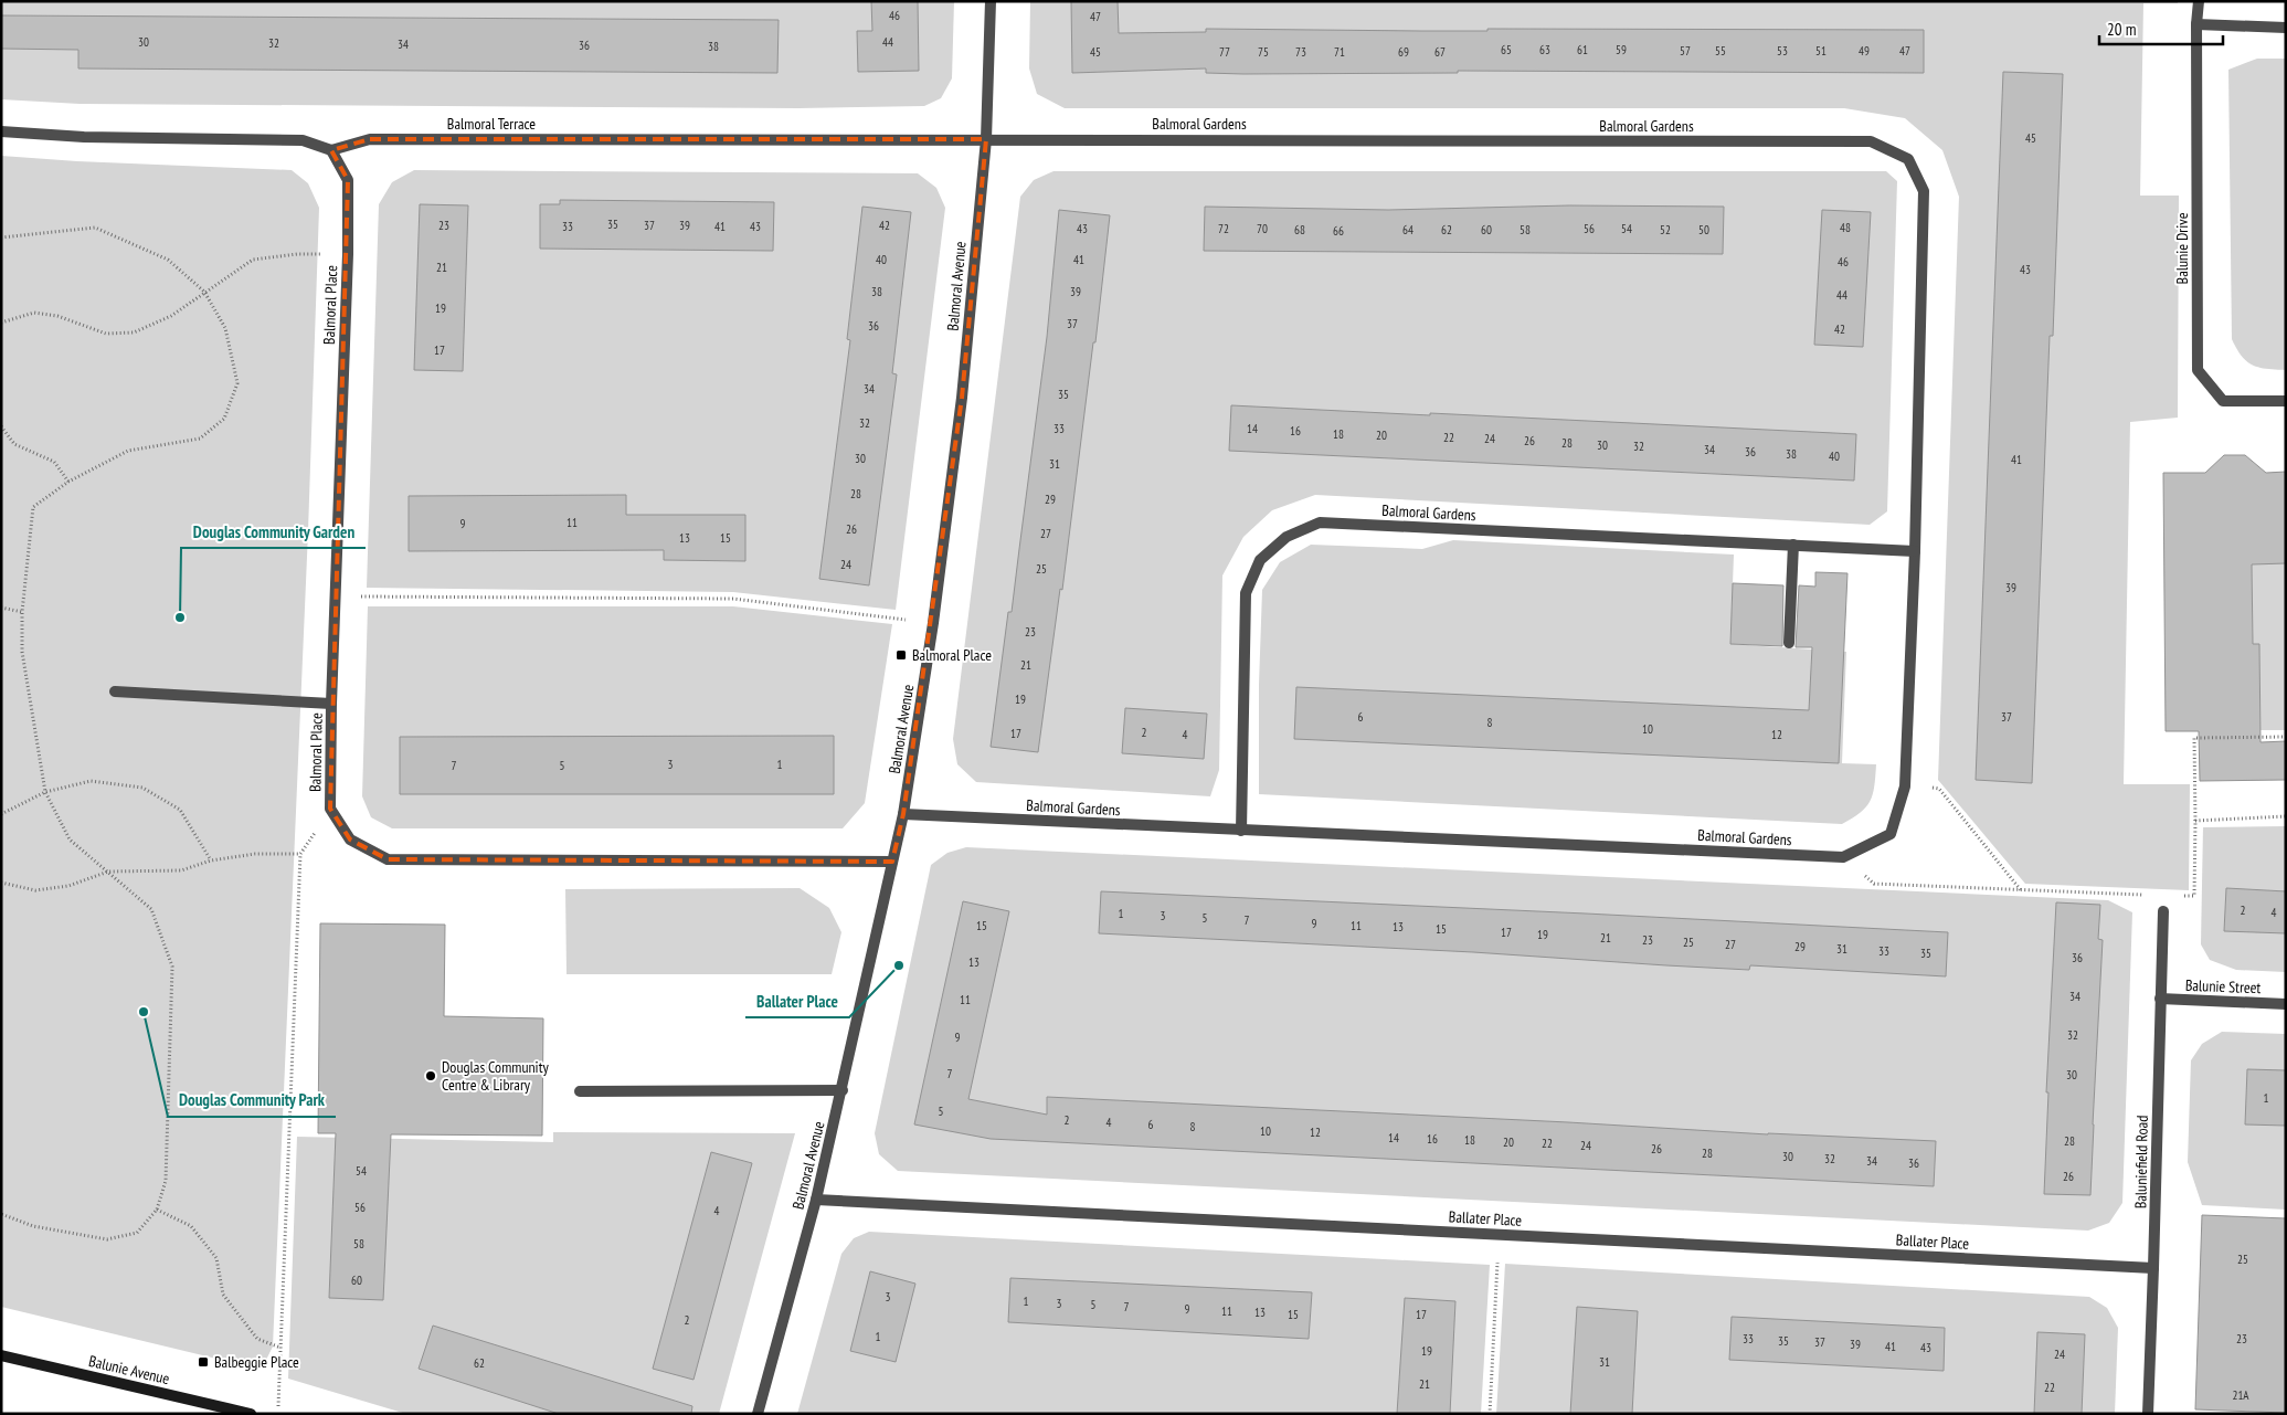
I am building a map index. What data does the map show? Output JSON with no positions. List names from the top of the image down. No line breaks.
{"streets":{"street":["Balmoral Terrace","Balmoral Gardens","Balunie Drive","Balmoral Avenue","Balmoral Place","Balunie Street","Baluniefield Road","Ballater Place","Balunie Avenue"]},"crossings":[["Balmoral Terrace","Balmoral Gardens"],["Balmoral Terrace","Balmoral Avenue"],["Balmoral Terrace","Balmoral Place"],["Balmoral Gardens","Balmoral Avenue"],["Balmoral Avenue","Balmoral Place"],["Balmoral Avenue","Ballater Place"],["Balunie Street","Baluniefield Road"],["Baluniefield Road","Ballater Place"]],"places":{"other":["Douglas Community Garden","Ballater Place","Douglas Community Park","Douglas Community Centre & Library"],"transit":["Balmoral Place","Balbeggie Place"]},"house_numbers":["46","47","30","44","32","34","36","38","65","63","61","59","57","55","53","51","49","47","45","77","75","73","71","69","67","45","35","23","37","39","42","33","41","43","48","43","72","70","56","54","68","64","62","60","58","52","50","66","40","41","46","21","43","38","39","44","19","37","36","42","17","34","35","32","33","14","16","18","20","22","24","26","28","30","32","34","36","38","40","30","41","31","28","29","11","9","26","27","13","15","24","25","39","23","21","19","6","37","8","10","2","17","4","12","3","1","7","5","2","4","1","3","5","7","9","15","11","13","15","17","19","21","23","25","27","29","31","33","35","36","13","34","11","32","9","7","30","1","5","2","4","6","8","10","12","14","16","18","28","20","22","24","26","28","30","32","34","36","54","26","56","4","58","25","60","3","1","3","5","7","9","11","13","15","17","2","1","33","23","35","37","39","41","43","19","24","31","62","21","22","21A"],"scale_bar":"20 m"}
